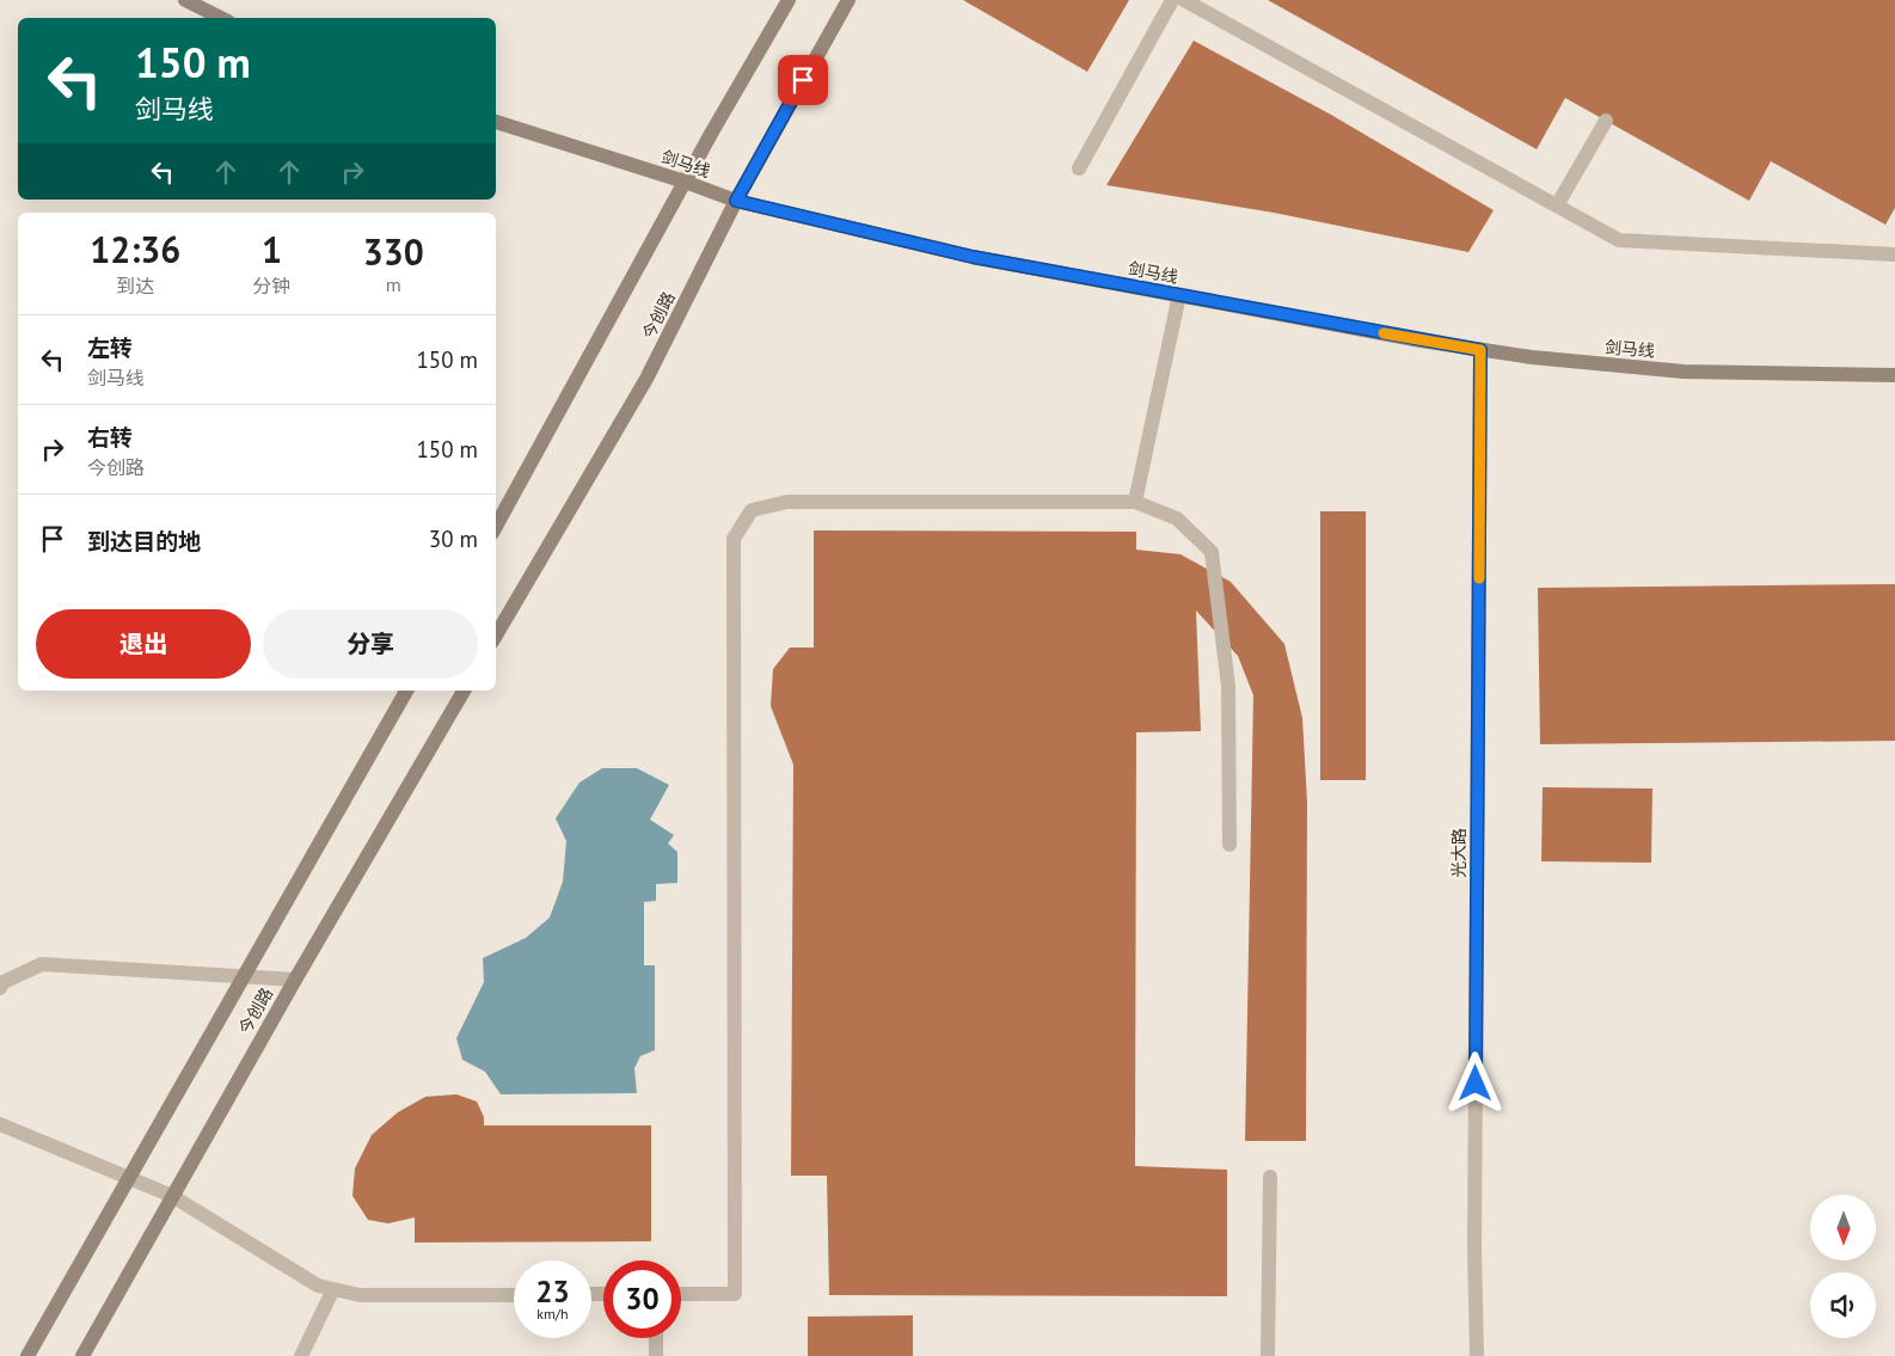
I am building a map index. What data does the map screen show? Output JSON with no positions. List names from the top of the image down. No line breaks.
{"streets":{"main road":["剑马线","今创路"],"street":["光大路"]},"crossings":[["剑马线","今创路"],["剑马线","光大路"]],"north":"bottom","page":{"turn":["150 m","剑马线"],"eta":["12:36","到达","1","分钟","330","m"],"list":[{"name":"左转","note":"剑马线","value":"150 m"},{"name":"右转","note":"今创路","value":"150 m"},{"name":"到达目的地","value":"30 m"}],"buttons":["退出","分享"],"speed":"23 km/h","limit":"30"}}
